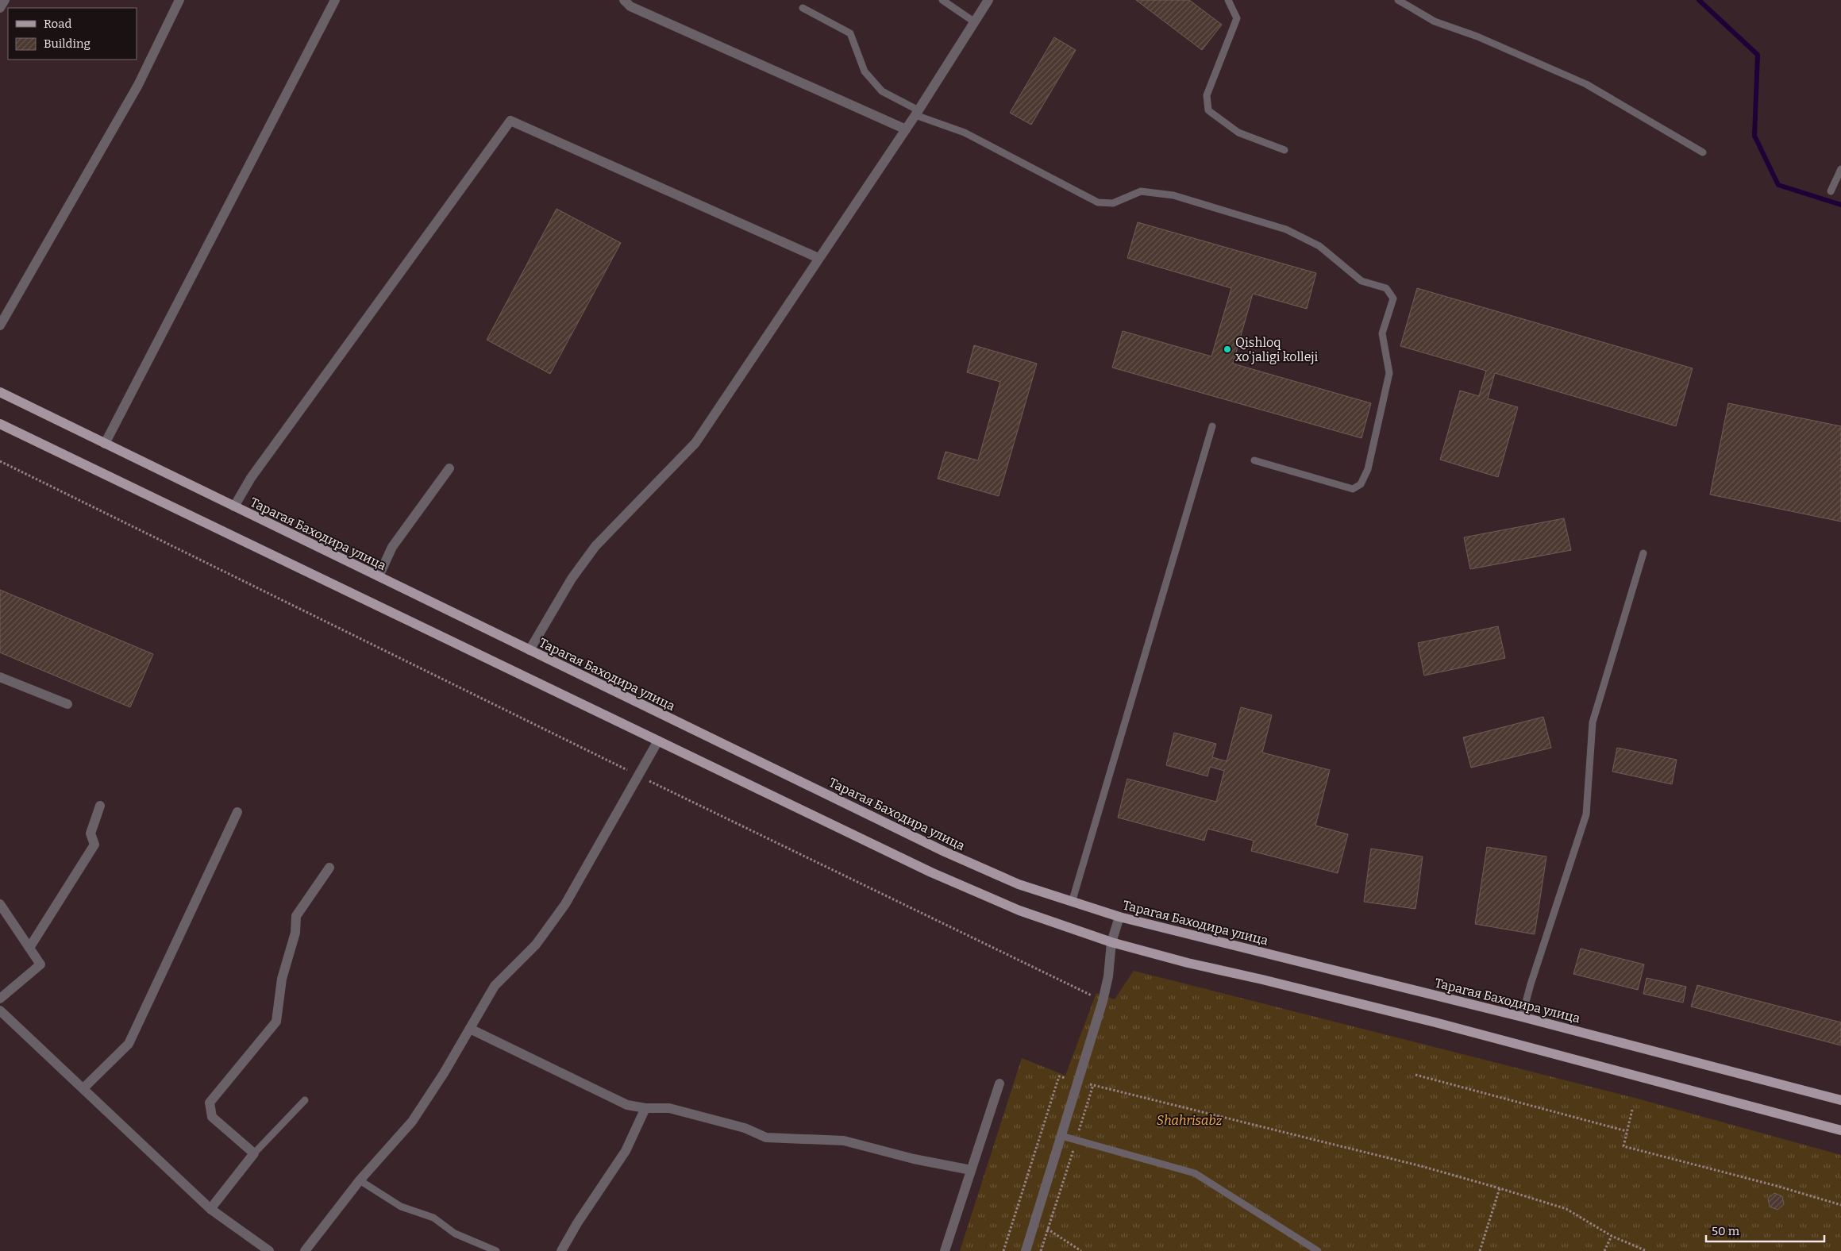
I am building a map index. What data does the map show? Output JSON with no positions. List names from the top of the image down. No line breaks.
{"streets":{"main road":["Тарагая Баходира улица"]},"parks":["Shahrisabz"],"places":["Qishloq xo'jaligi kolleji"],"legend":["Road","Building"],"scale_bar":"50 m"}
